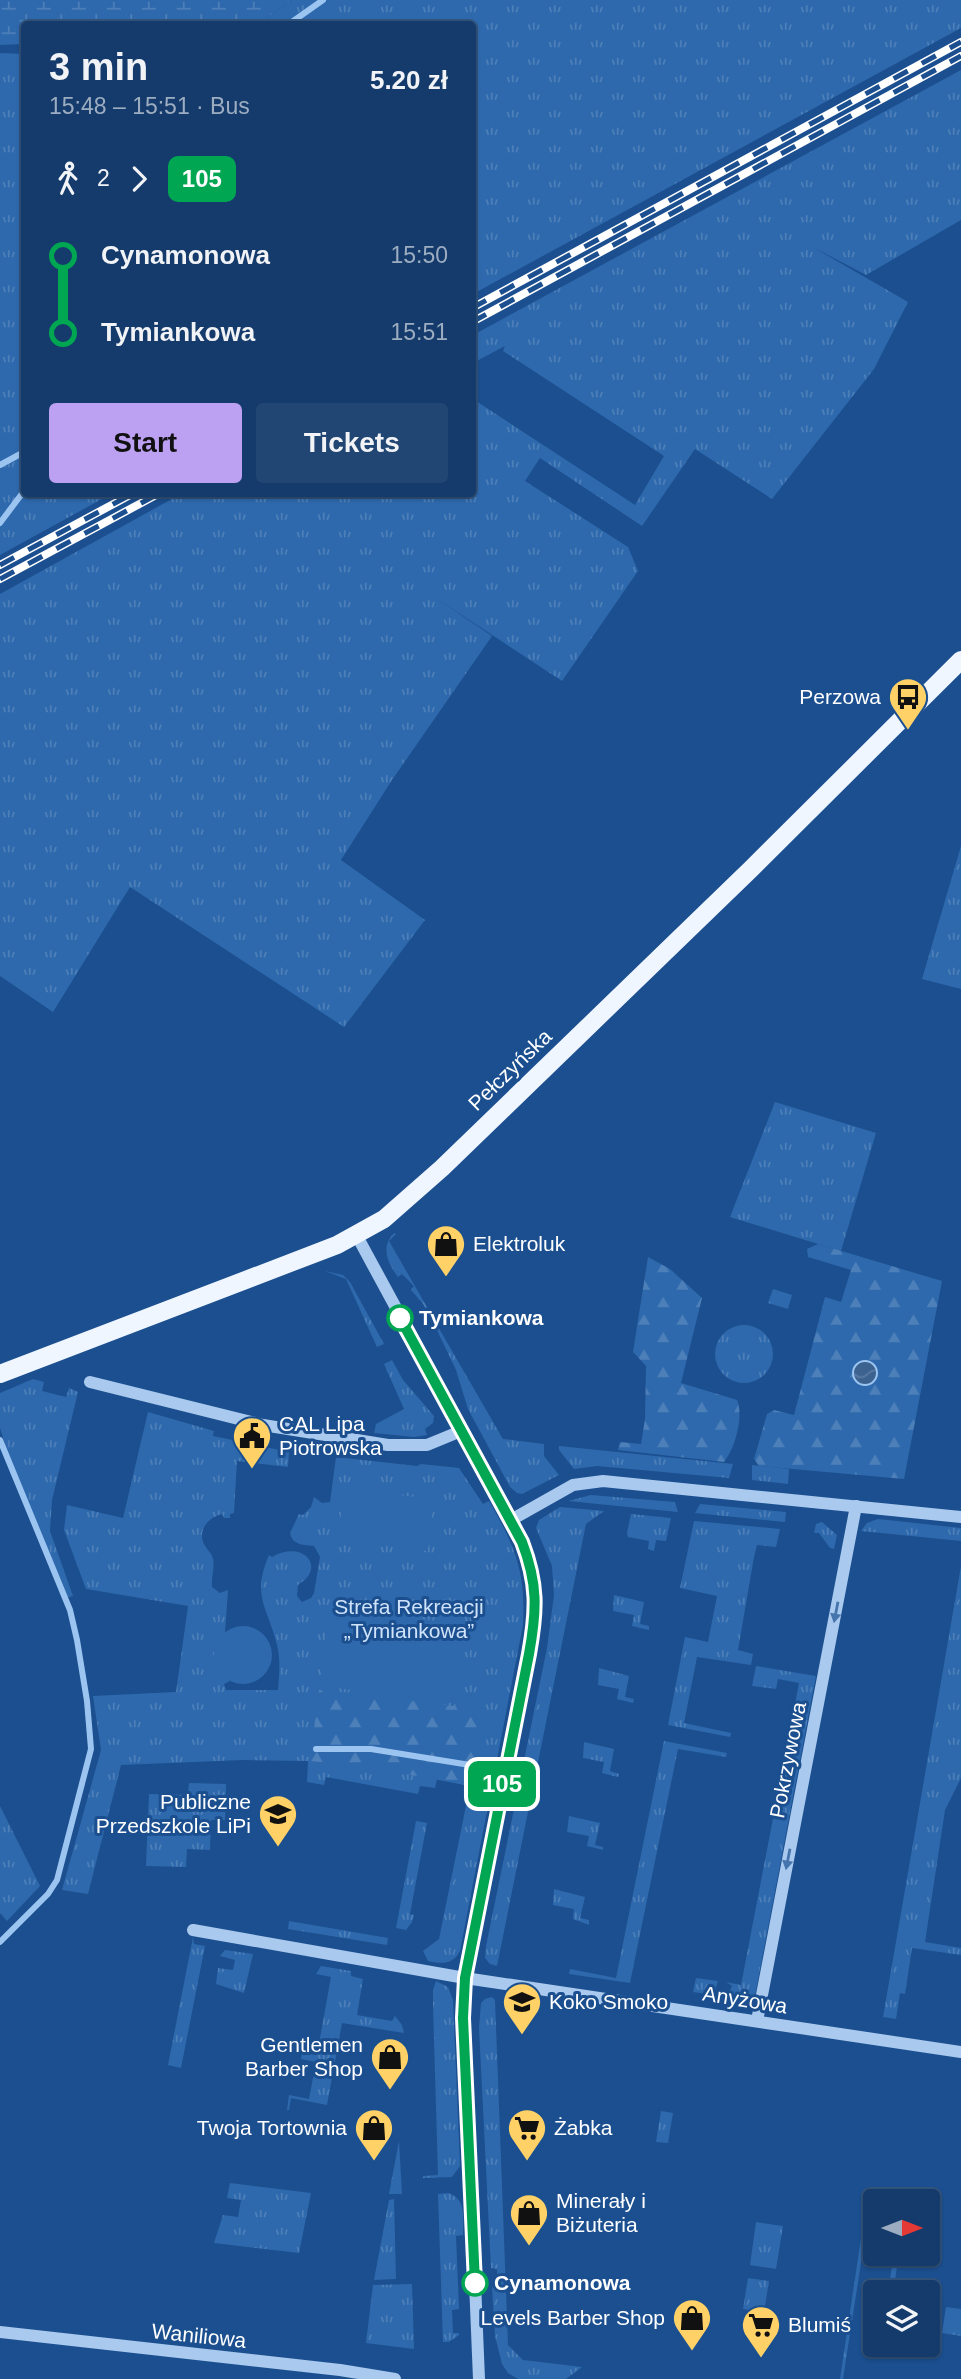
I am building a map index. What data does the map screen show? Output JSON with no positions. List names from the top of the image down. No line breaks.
{"streets":{"main road":["Pełczyńska"],"street":["Pokrzywowa","Anyżowa","Waniliowa"]},"crossings":[["Pokrzywowa","Anyżowa"]],"one_way":["Pokrzywowa"],"parks":["Strefa Rekreacji „Tymiankowa”"],"places":{"bus stop":["Perzowa"],"shop":["Elektroluk","Gentlemen Barber Shop","Twoja Tortownia","Minerały i Biżuteria","Levels Barber Shop"],"other":["Tymiankowa","Cynamonowa"],"public building":["CAL Lipa Piotrowska"],"school or university":["Publiczne Przedszkole LiPi","Koko Smoko"],"supermarket":["Żabka","Blumiś"]},"lines":["bus line 105"],"north":"right","page":{"on_map":"105","heading":["3 min","15:48 – 15:51 · Bus","5.20 zł"],"legs":["2","105"],"list":[{"name":"Cynamonowa","value":"15:50"},{"name":"Tymiankowa","value":"15:51"}],"buttons":["Start","Tickets"]}}
